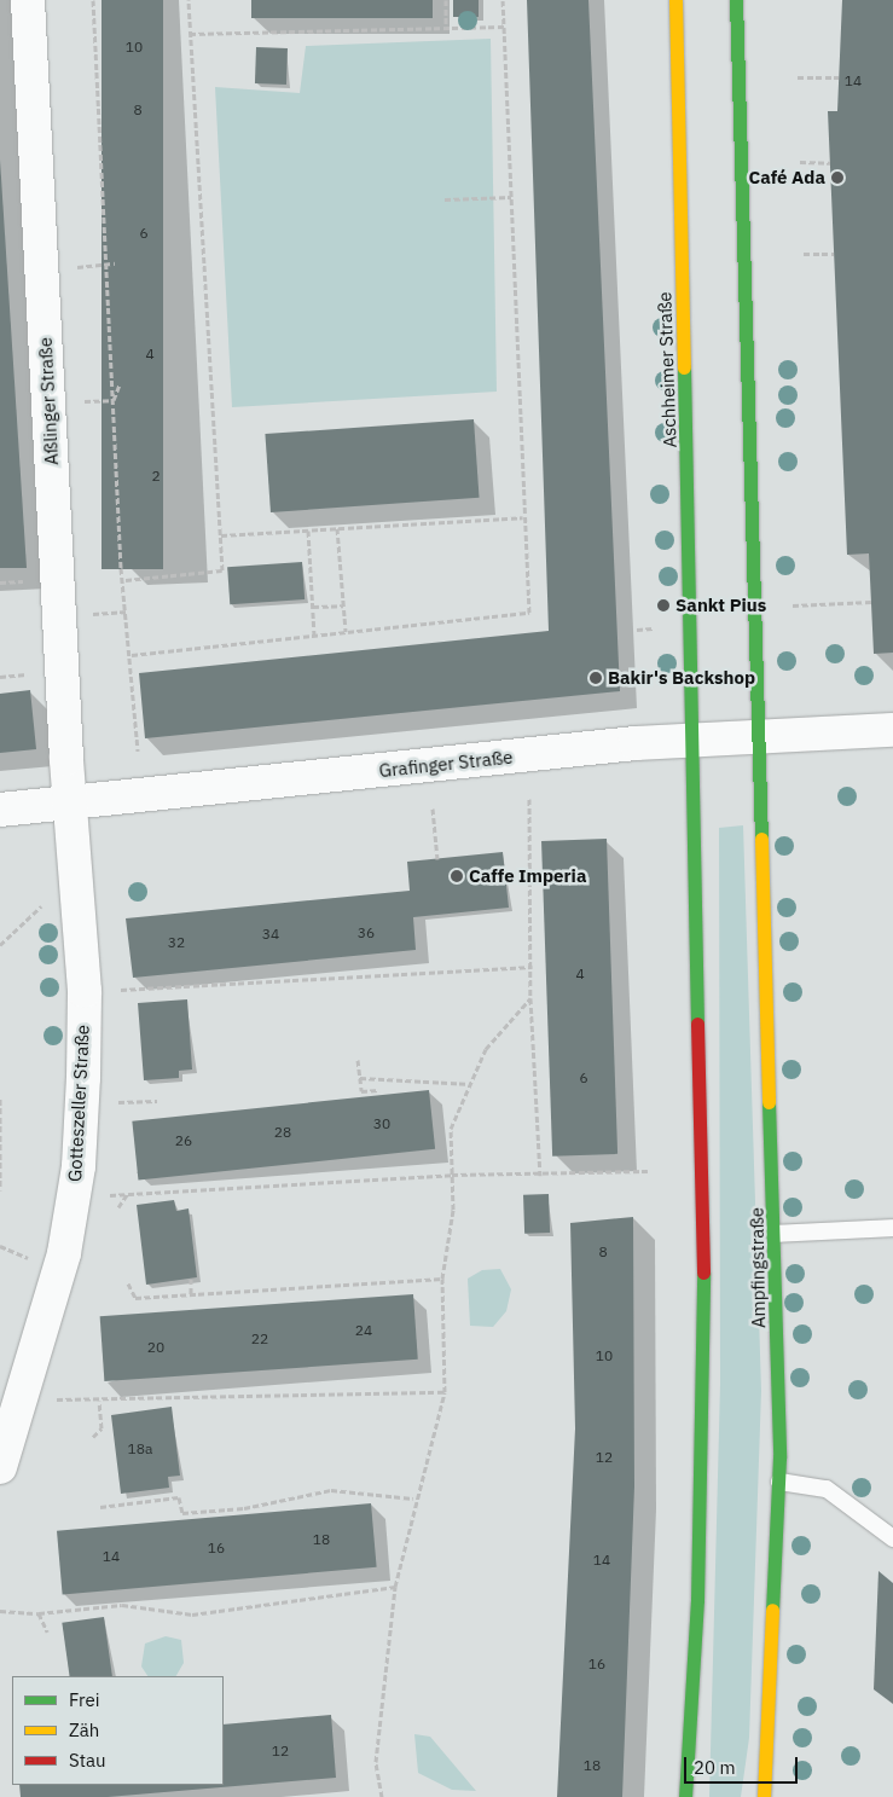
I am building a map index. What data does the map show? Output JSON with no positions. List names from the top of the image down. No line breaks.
{"streets":{"main road":["Aschheimer Straße","Ampfingstraße"],"street":["Aßlinger Straße","Grafinger Straße","Gotteszeller Straße"]},"crossings":[["Aschheimer Straße","Grafinger Straße"],["Aßlinger Straße","Grafinger Straße"],["Aßlinger Straße","Gotteszeller Straße"],["Grafinger Straße","Gotteszeller Straße"],["Grafinger Straße","Ampfingstraße"]],"places":["Café Ada","Sankt Pius","Bakir's Backshop","Caffe Imperia"],"house_numbers":["10","14","8","6","4","2","36","34","32","4","6","30","28","26","8","24","22","20","10","18a","12","18","16","14","14","16","12","18"],"legend":["Frei","Zäh","Stau"],"scale_bar":"20 m"}
